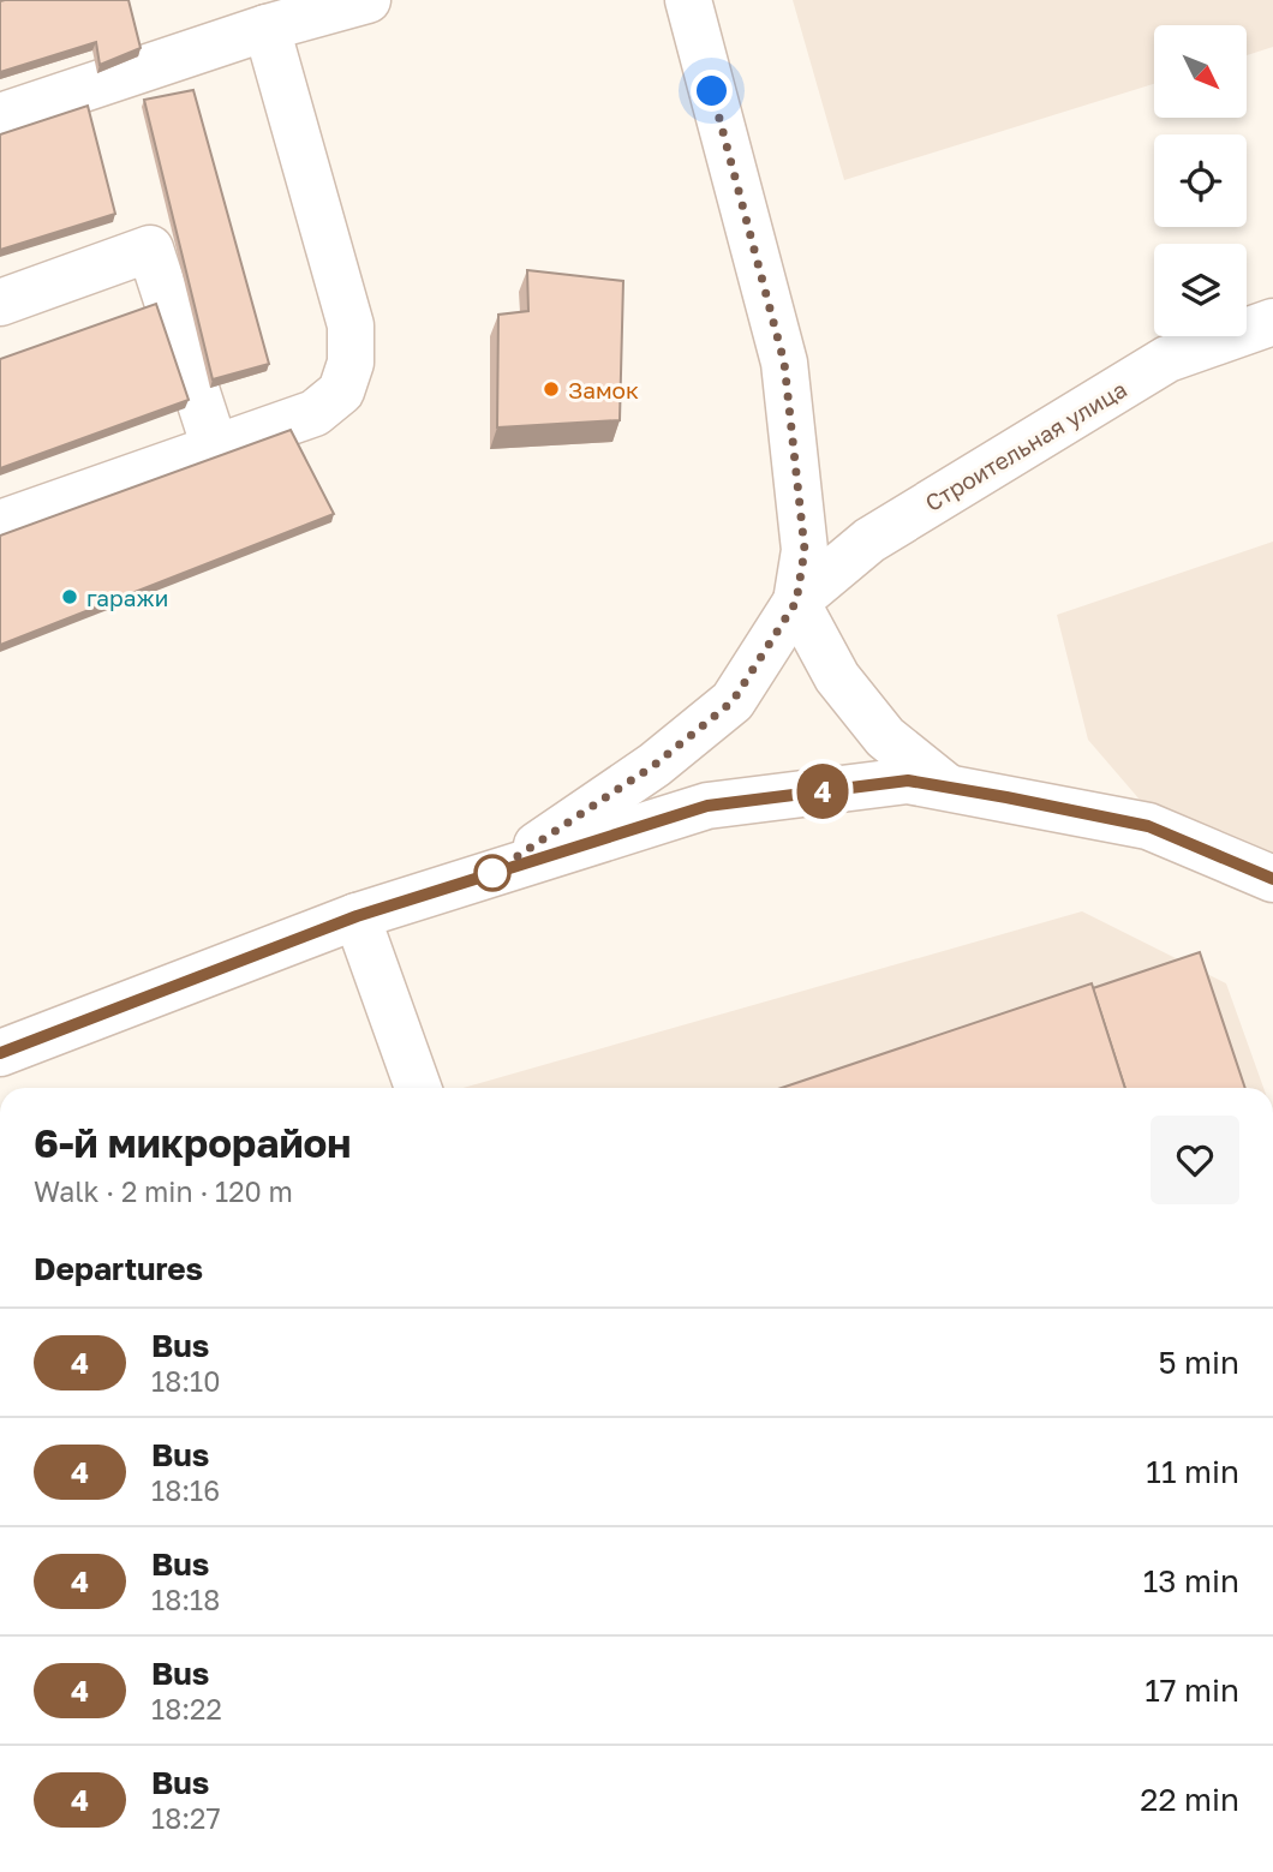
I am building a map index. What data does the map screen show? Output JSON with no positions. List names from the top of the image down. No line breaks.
{"streets":{"street":["Строительная улица"]},"places":["Замок","гаражи"],"lines":["bus line 4"],"north":"bottom right","page":{"on_map":"4","heading":[["6-й микрорайон","Walk · 2 min · 120 m"],"Departures"],"list":[{"mark":"4","name":"Bus","note":"18:10","value":"5 min"},{"mark":"4","name":"Bus","note":"18:16","value":"11 min"},{"mark":"4","name":"Bus","note":"18:18","value":"13 min"},{"mark":"4","name":"Bus","note":"18:22","value":"17 min"},{"mark":"4","name":"Bus","note":"18:27","value":"22 min"}]}}
